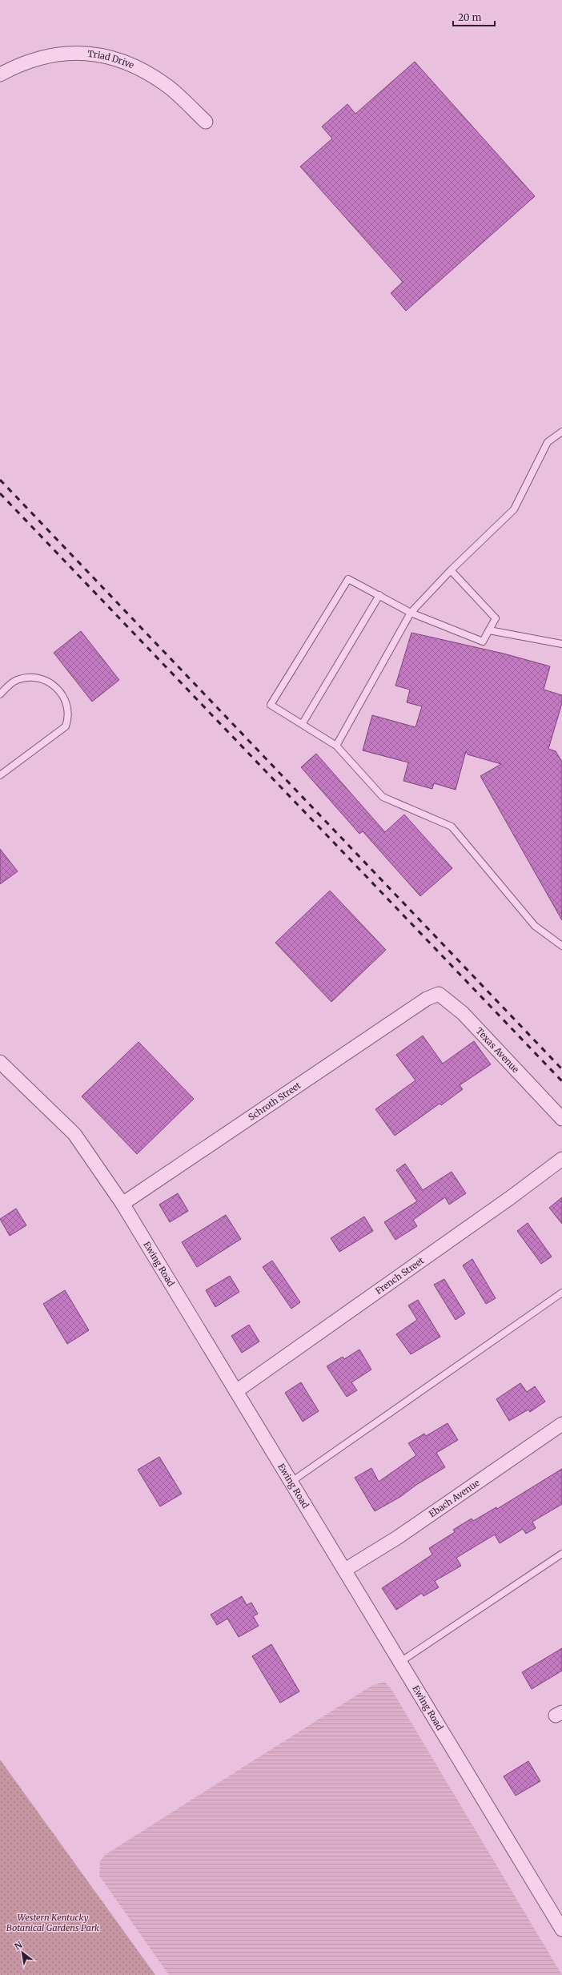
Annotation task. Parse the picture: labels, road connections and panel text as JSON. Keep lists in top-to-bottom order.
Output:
{
  "streets": {
    "street": [
      "Triad Drive",
      "Texas Avenue",
      "Schroth Street",
      "Ewing Road",
      "French Street",
      "Ebach Avenue"
    ]
  },
  "crossings": [
    ["Texas Avenue", "Schroth Street"],
    ["Schroth Street", "Ewing Road"],
    ["Ewing Road", "French Street"],
    ["Ewing Road", "Ebach Avenue"]
  ],
  "parks": ["Western Kentucky Botanical Gardens Park"],
  "scale_bar": "20 m",
  "north": "top left"
}
